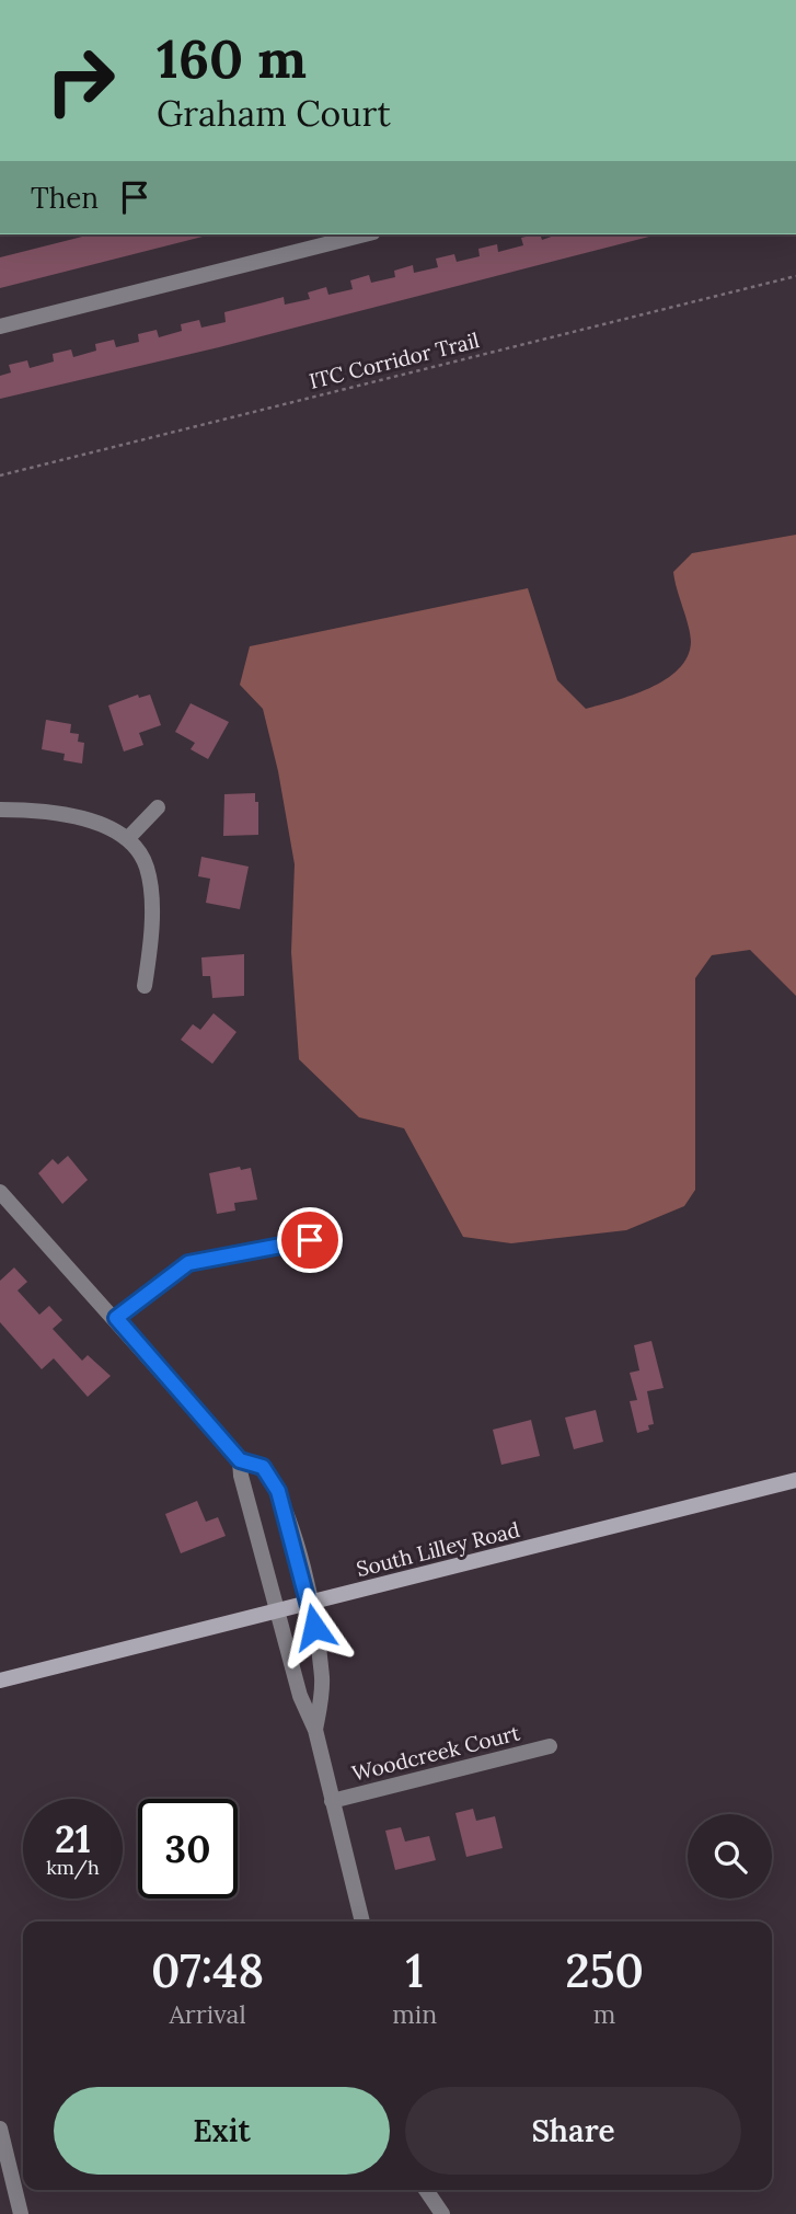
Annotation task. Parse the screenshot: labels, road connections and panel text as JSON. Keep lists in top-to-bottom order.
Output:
{
  "streets": {
    "street": ["South Lilley Road", "Woodcreek Court"],
    "path": ["ITC Corridor Trail"]
  },
  "page": {
    "turn": ["160 m", "Graham Court"],
    "then": "Then",
    "speed": "21 km/h",
    "limit": "30",
    "eta": [
      "07:48",
      "Arrival",
      "1",
      "min",
      "250",
      "m"
    ],
    "buttons": ["Exit", "Share"]
  }
}
